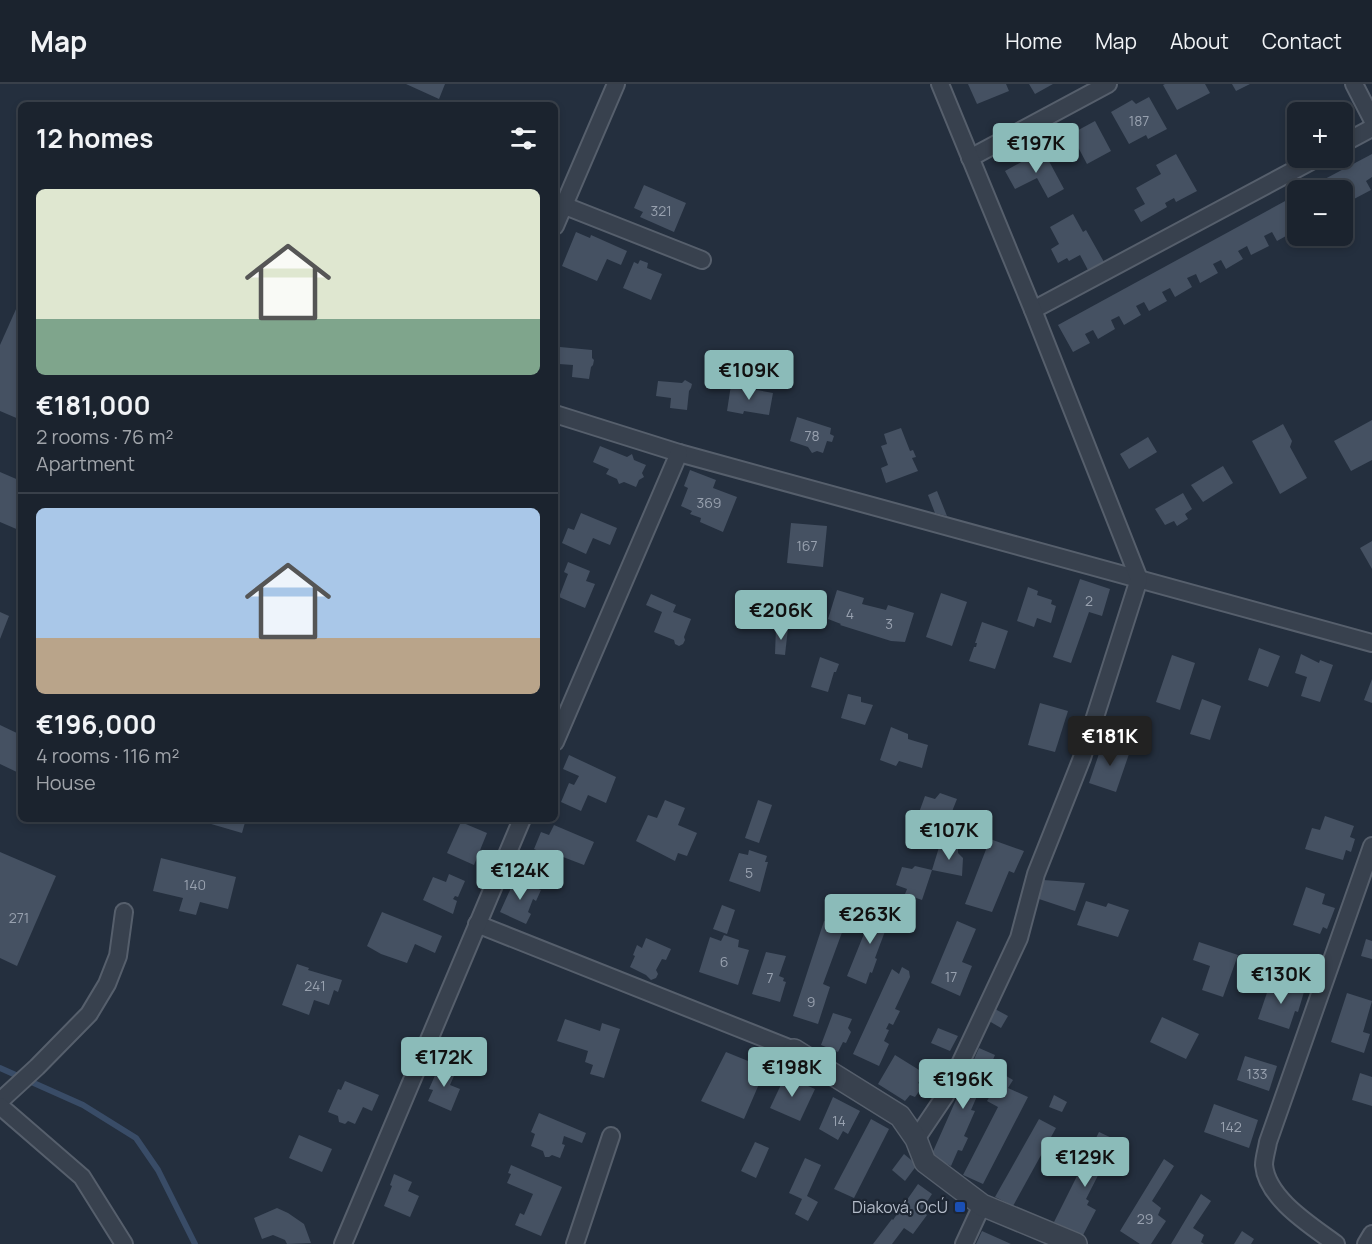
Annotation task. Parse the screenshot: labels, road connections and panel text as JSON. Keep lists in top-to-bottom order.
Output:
{
  "places": {
    "transit": ["Diaková, OcÚ"]
  },
  "house_numbers": [
    "187",
    "321",
    "78",
    "369",
    "167",
    "2",
    "4",
    "3",
    "5",
    "140",
    "271",
    "6",
    "17",
    "7",
    "241",
    "9",
    "133",
    "14",
    "142",
    "29"
  ],
  "page": {
    "header": "Map",
    "nav": [
      "Home",
      "Map",
      "About",
      "Contact"
    ],
    "map_buttons": ["+", "−"],
    "heading": "12 homes",
    "price": [
      "€197K",
      "€109K",
      "€206K",
      "€181K",
      "€107K",
      "€124K",
      "€263K",
      "€130K",
      "€172K",
      "€198K",
      "€196K",
      "€129K"
    ],
    "list": [
      {
        "name": "€181,000",
        "note": "2 rooms · 76 m² · Apartment"
      },
      {
        "name": "€196,000",
        "note": "4 rooms · 116 m² · House"
      }
    ]
  }
}
